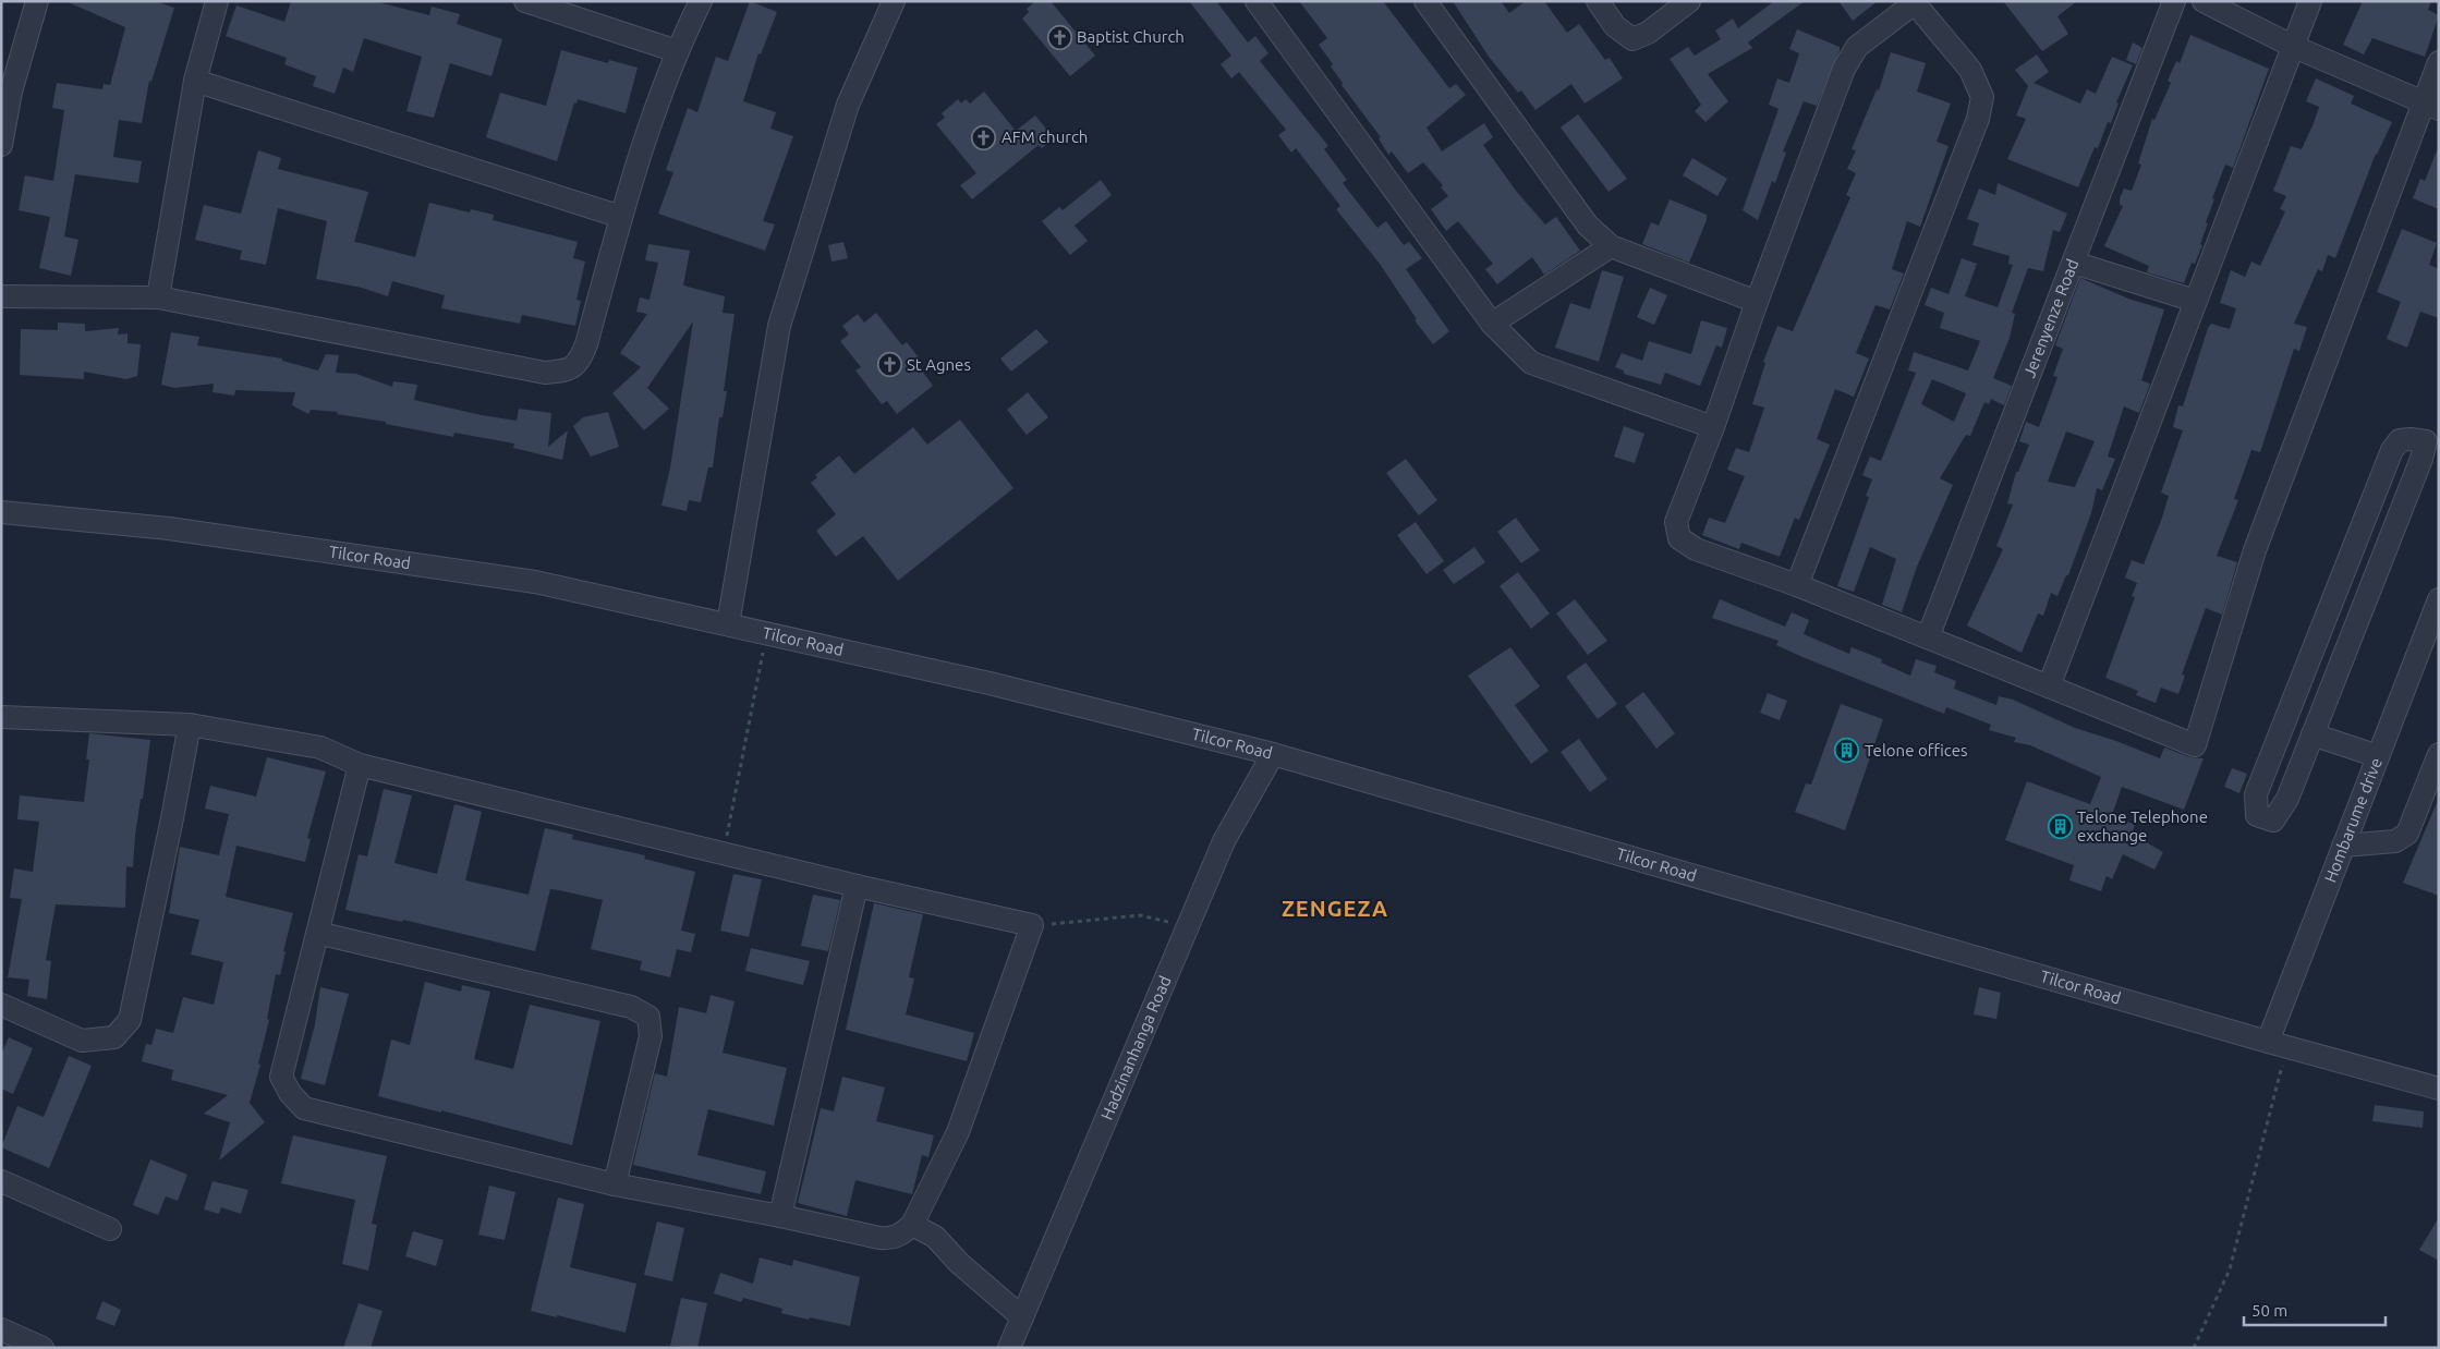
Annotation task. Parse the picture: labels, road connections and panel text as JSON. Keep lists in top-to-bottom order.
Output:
{
  "streets": {
    "street": [
      "Jerenyenze Road",
      "Tilcor Road",
      "Hombarume drive",
      "Hadzinanhanga Road"
    ]
  },
  "crossings": [
    ["Tilcor Road", "Hombarume drive"],
    ["Tilcor Road", "Hadzinanhanga Road"]
  ],
  "districts": ["ZENGEZA"],
  "places": {
    "church": ["Baptist Church", "AFM church", "St Agnes"],
    "building": ["Telone offices", "Telone Telephone exchange"]
  },
  "scale_bar": "50 m"
}
